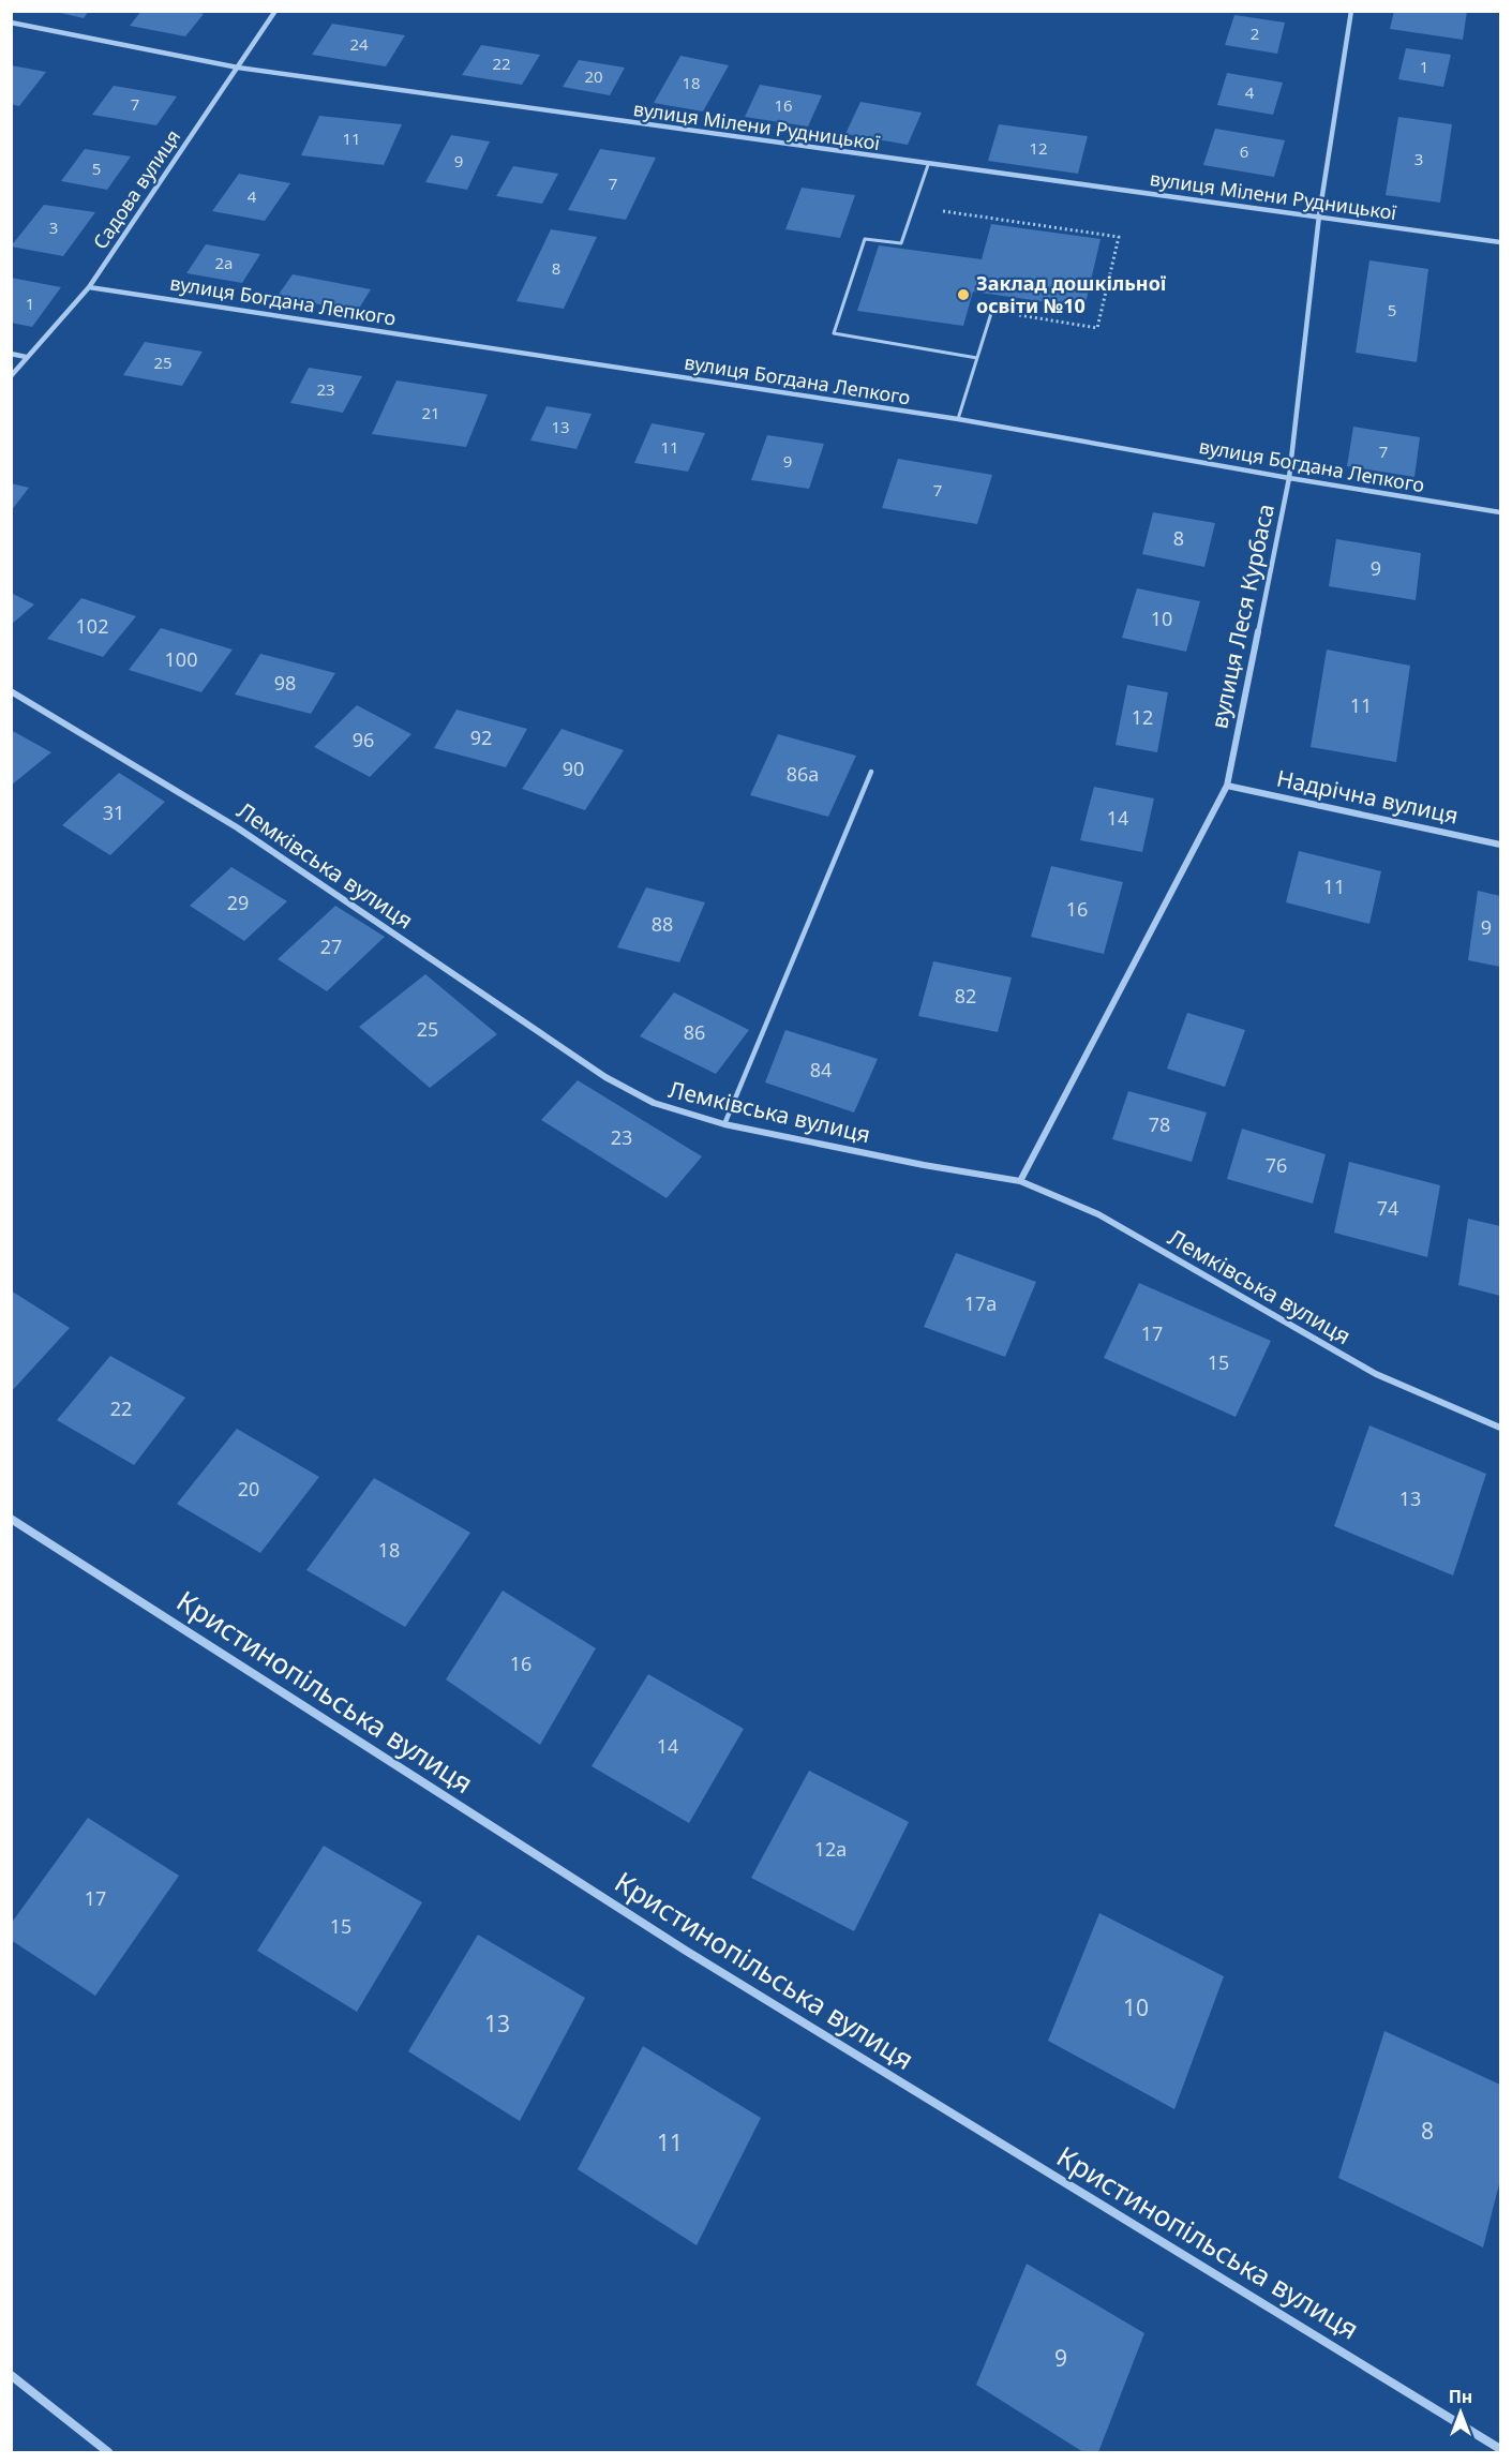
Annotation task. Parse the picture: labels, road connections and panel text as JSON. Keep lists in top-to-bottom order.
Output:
{
  "streets": {
    "street": [
      "вулиця Мілени Рудницької",
      "Садова вулиця",
      "вулиця Богдана Лепкого",
      "вулиця Леся Курбаса",
      "Надрічна вулиця",
      "Лемківська вулиця",
      "Кристинопільська вулиця"
    ]
  },
  "crossings": [
    ["вулиця Мілени Рудницької", "Садова вулиця"],
    ["вулиця Мілени Рудницької", "вулиця Леся Курбаса"],
    ["Садова вулиця", "вулиця Богдана Лепкого"],
    ["вулиця Богдана Лепкого", "вулиця Леся Курбаса"],
    ["вулиця Леся Курбаса", "Надрічна вулиця"],
    ["вулиця Леся Курбаса", "Лемківська вулиця"]
  ],
  "places": ["Заклад дошкільної освіти №10"],
  "house_numbers": [
    "2",
    "24",
    "22",
    "1",
    "20",
    "18",
    "4",
    "7",
    "16",
    "11",
    "12",
    "6",
    "3",
    "9",
    "5",
    "7",
    "4",
    "3",
    "2а",
    "8",
    "1",
    "5",
    "25",
    "23",
    "21",
    "13",
    "11",
    "7",
    "9",
    "7",
    "8",
    "9",
    "10",
    "102",
    "100",
    "98",
    "11",
    "12",
    "92",
    "96",
    "90",
    "86а",
    "31",
    "14",
    "11",
    "29",
    "16",
    "88",
    "9",
    "27",
    "82",
    "25",
    "86",
    "84",
    "78",
    "23",
    "76",
    "74",
    "17а",
    "17",
    "15",
    "22",
    "20",
    "13",
    "18",
    "16",
    "14",
    "12а",
    "17",
    "15",
    "10",
    "13",
    "8",
    "11",
    "9"
  ],
  "north": "top"
}
